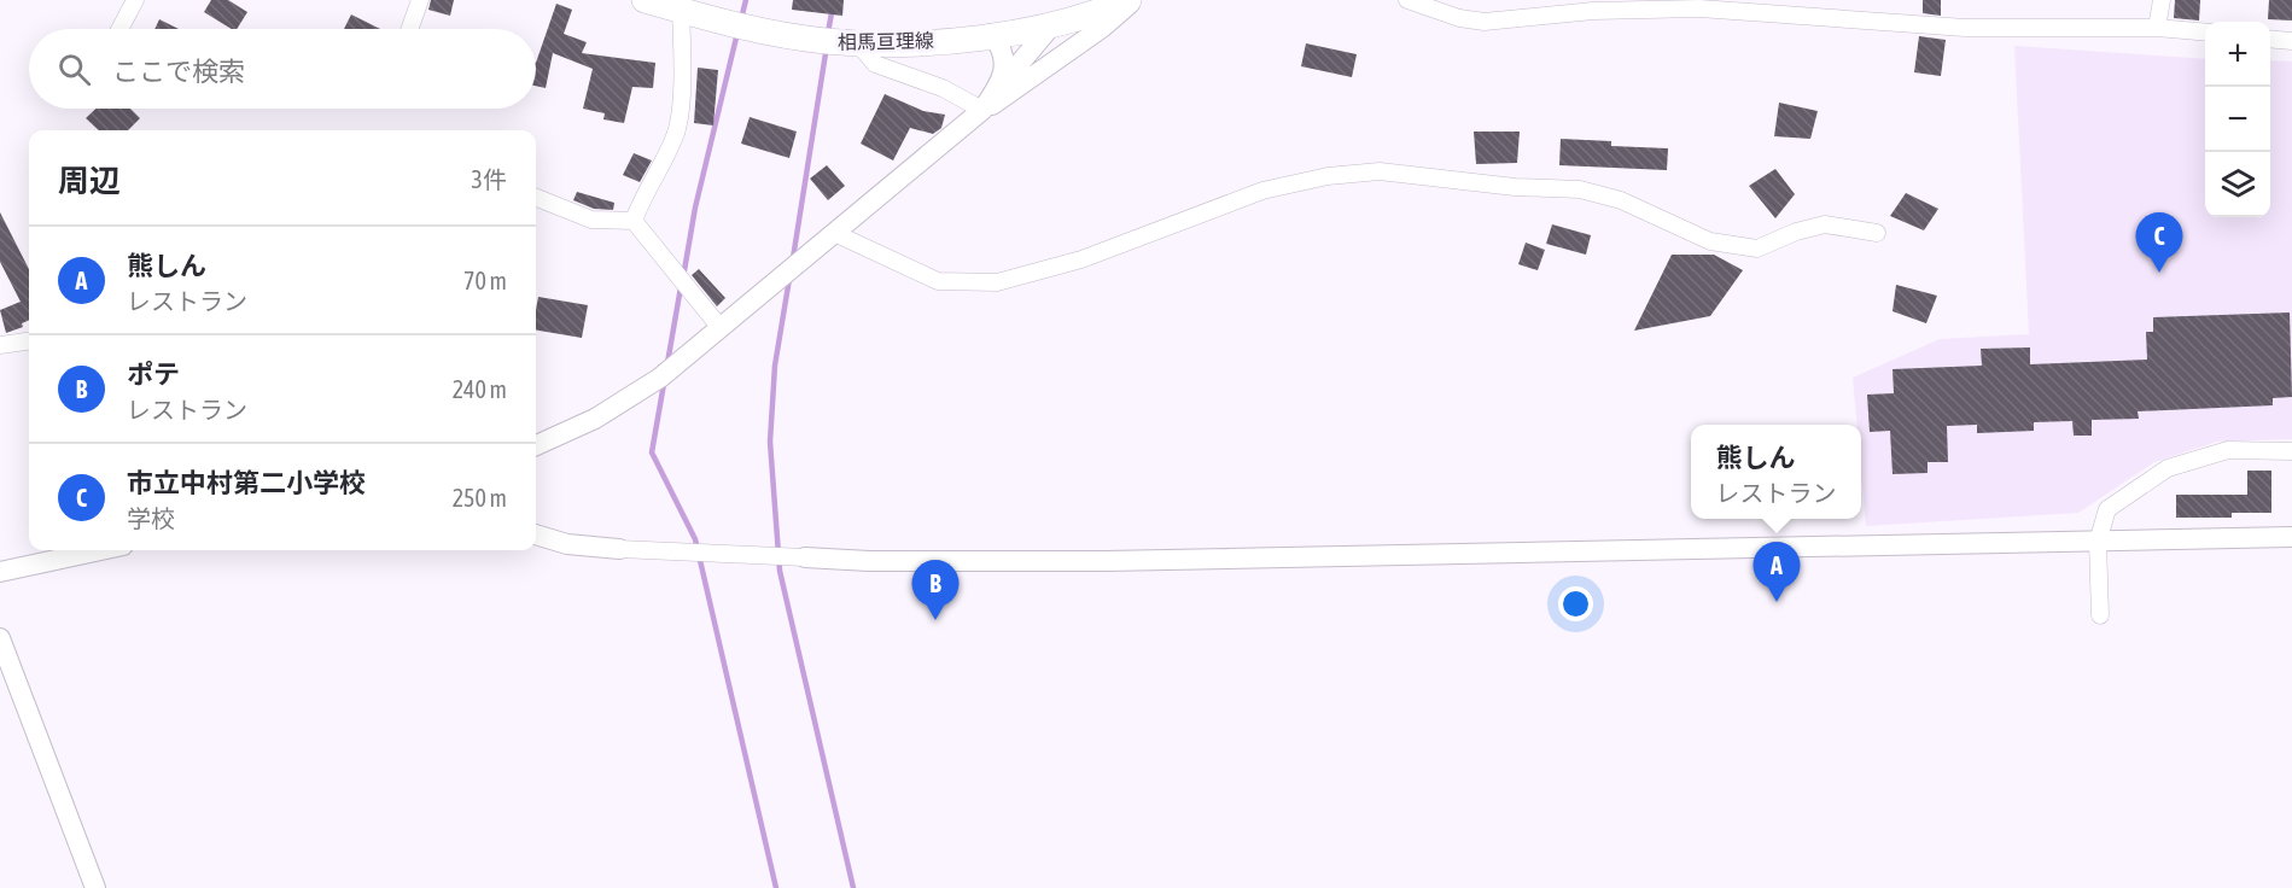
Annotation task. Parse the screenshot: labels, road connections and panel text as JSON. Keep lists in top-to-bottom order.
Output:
{
  "streets": {
    "main road": ["相馬亘理線"]
  },
  "page": {
    "map_buttons": ["+", "−"],
    "search": "ここで検索",
    "heading": ["周辺", "3件"],
    "pins": ["C", "A", "B"],
    "list": [
      {
        "mark": "A",
        "name": "熊しん",
        "note": "レストラン",
        "value": "70 m"
      },
      {
        "mark": "B",
        "name": "ポテ",
        "note": "レストラン",
        "value": "240 m"
      },
      {
        "mark": "C",
        "name": "市立中村第二小学校",
        "note": "学校",
        "value": "250 m"
      }
    ],
    "popup": ["熊しん", "レストラン"]
  }
}
